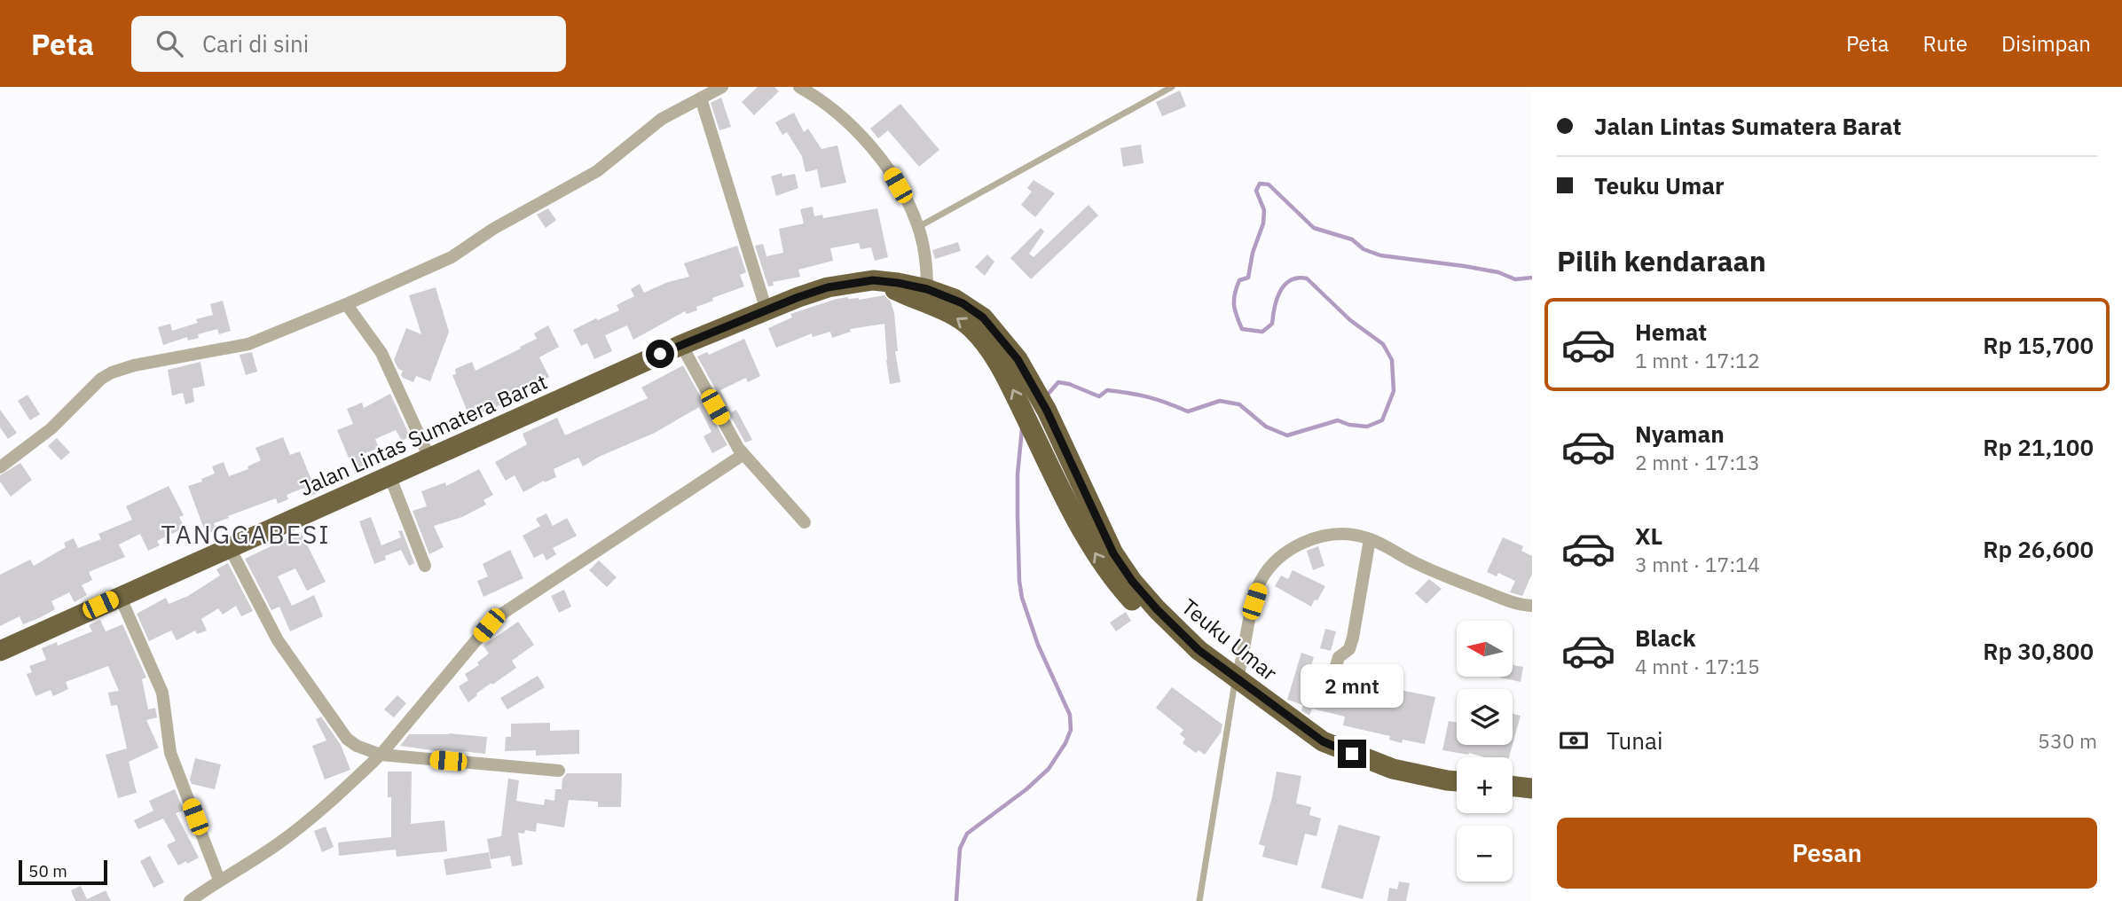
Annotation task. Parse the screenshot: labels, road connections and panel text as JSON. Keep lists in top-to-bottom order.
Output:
{
  "streets": {
    "highway": ["Jalan Lintas Sumatera Barat", "Teuku Umar"]
  },
  "crossings": [
    ["Jalan Lintas Sumatera Barat", "Teuku Umar"]
  ],
  "districts": ["TANGGABESI"],
  "scale_bar": "50 m",
  "north": "left",
  "page": {
    "header": "Peta",
    "search": "Cari di sini",
    "nav": ["Peta", "Rute", "Disimpan"],
    "banner": ["Jalan Lintas Sumatera Barat", "Teuku Umar"],
    "heading": "Pilih kendaraan",
    "list": [
      {
        "name": "Hemat",
        "note": "1 mnt · 17:12",
        "value": "Rp 15,700"
      },
      {
        "name": "Nyaman",
        "note": "2 mnt · 17:13",
        "value": "Rp 21,100"
      },
      {
        "name": "XL",
        "note": "3 mnt · 17:14",
        "value": "Rp 26,600"
      },
      {
        "name": "Black",
        "note": "4 mnt · 17:15",
        "value": "Rp 30,800"
      }
    ],
    "map_buttons": ["+", "−"],
    "bubble": "2 mnt",
    "pay": ["Tunai", "530 m"],
    "buttons": "Pesan",
    "scale": "50 m"
  }
}
